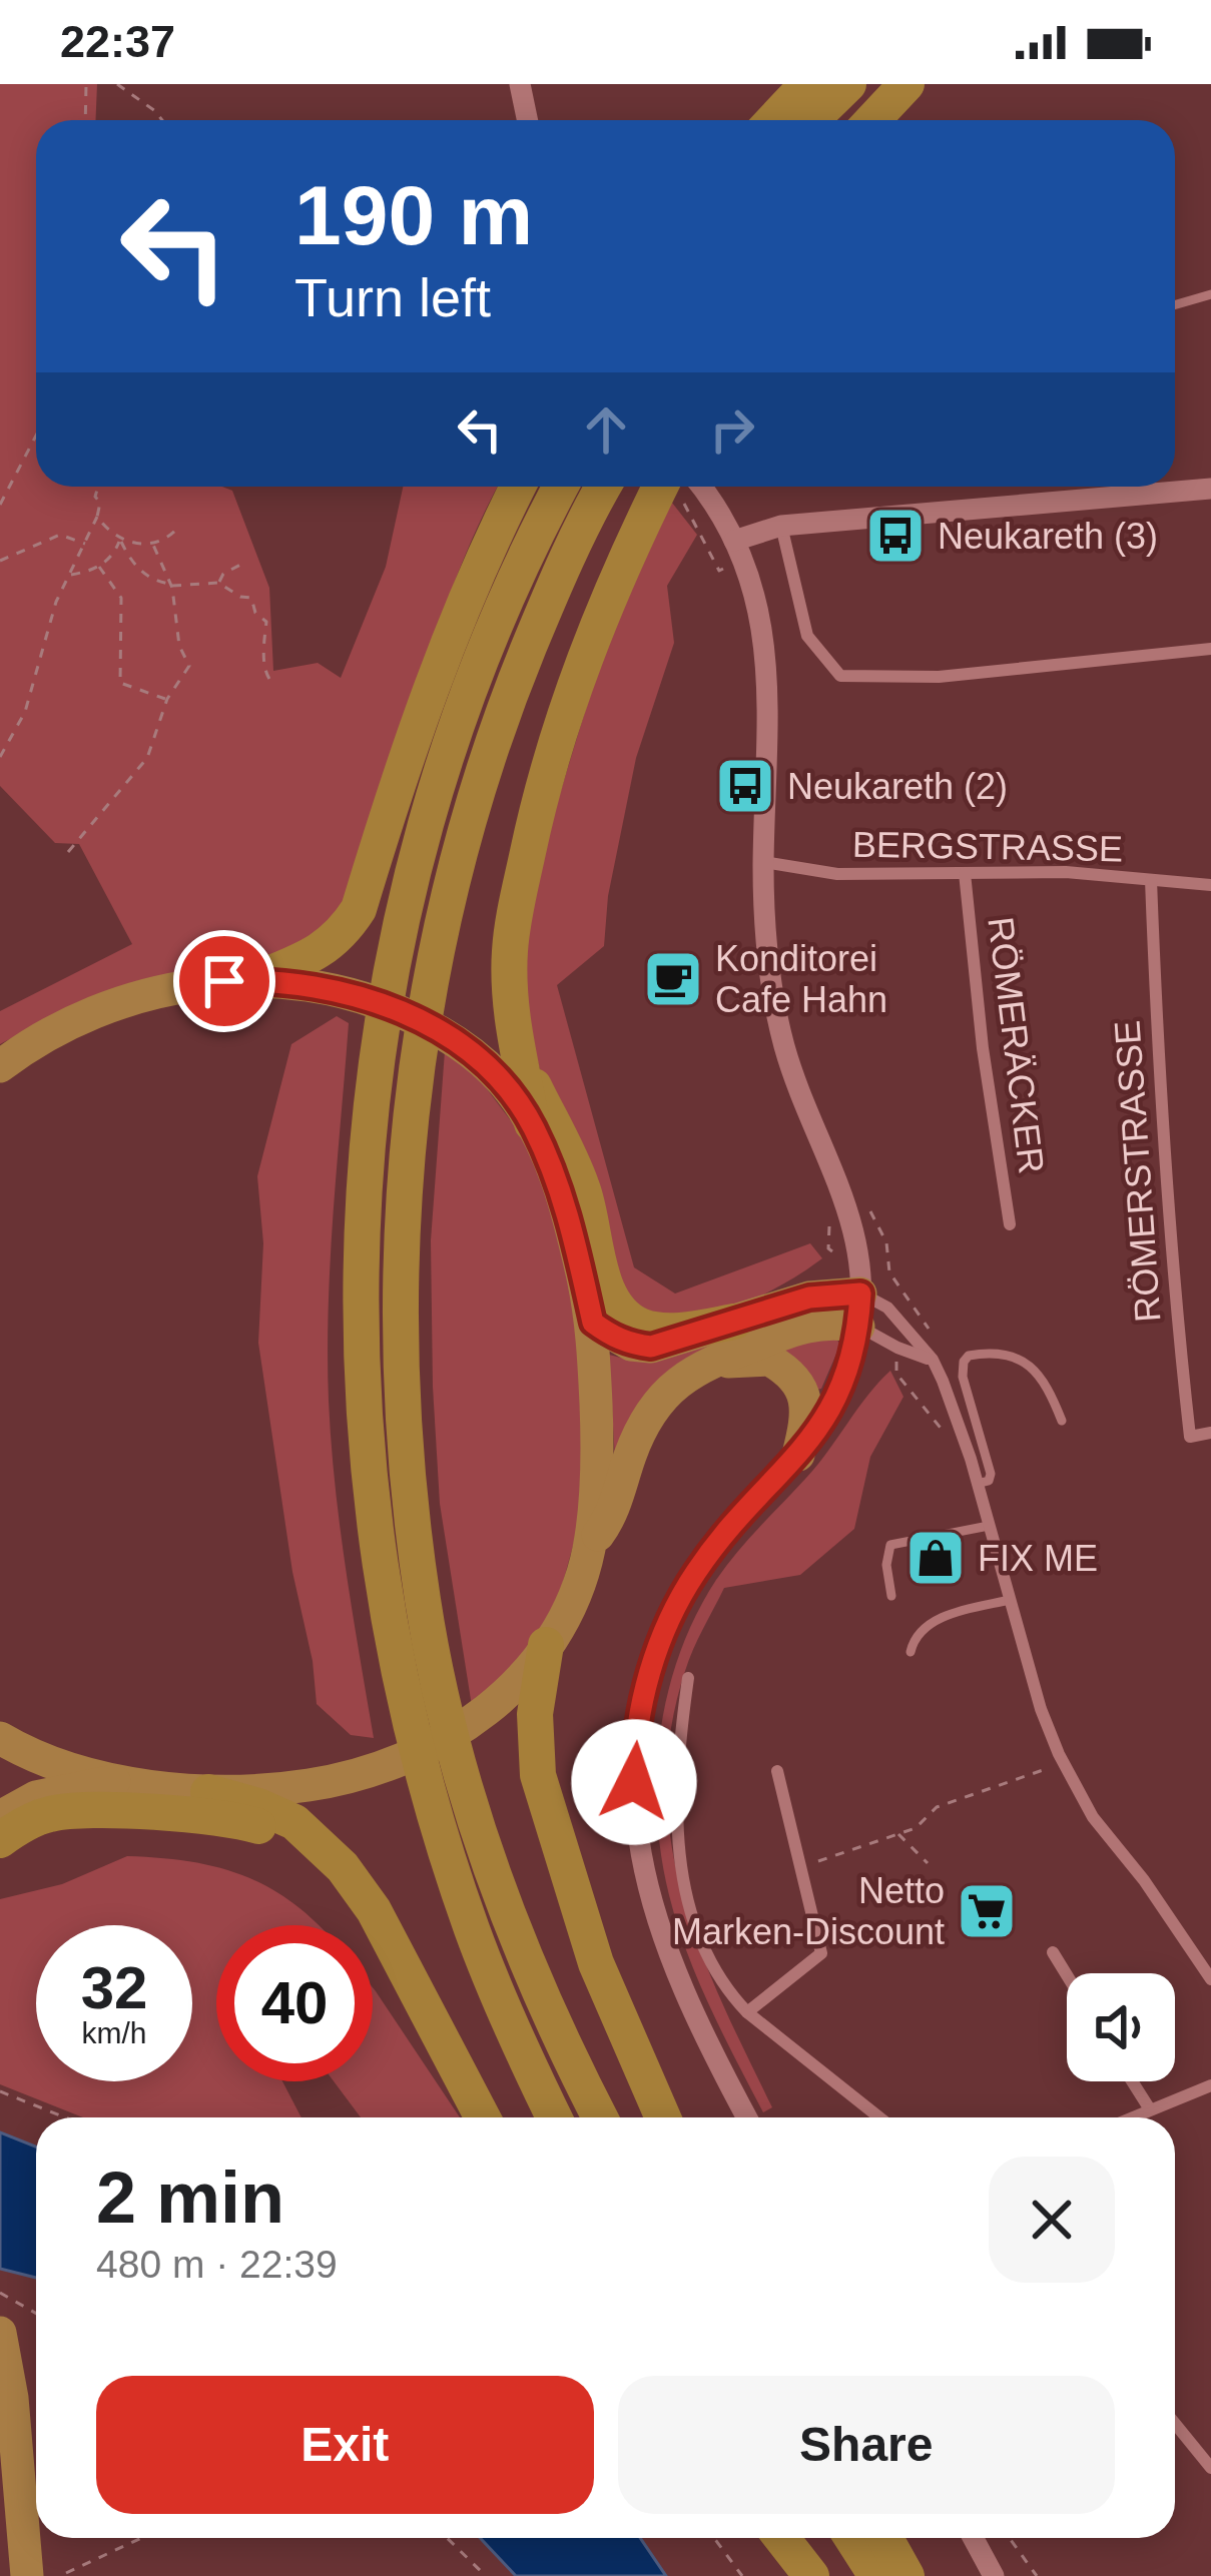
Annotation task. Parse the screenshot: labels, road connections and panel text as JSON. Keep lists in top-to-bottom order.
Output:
{
  "streets": {
    "street": ["BERGSTRASSE", "RÖMERÄCKER", "RÖMERSTRASSE"]
  },
  "crossings": [
    ["BERGSTRASSE", "RÖMERÄCKER"],
    ["BERGSTRASSE", "RÖMERSTRASSE"]
  ],
  "places": {
    "bus stop": ["Neukareth (3)", "Neukareth (2)"],
    "cafe": ["Konditorei Cafe Hahn"],
    "shop": ["FIX ME"],
    "supermarket": ["Netto Marken-Discount"]
  },
  "page": {
    "status": "22:37",
    "turn": ["190 m", "Turn left"],
    "speed": "32 km/h",
    "limit": "40",
    "heading": ["2 min", "480 m · 22:39"],
    "buttons": ["Exit", "Share"]
  }
}
